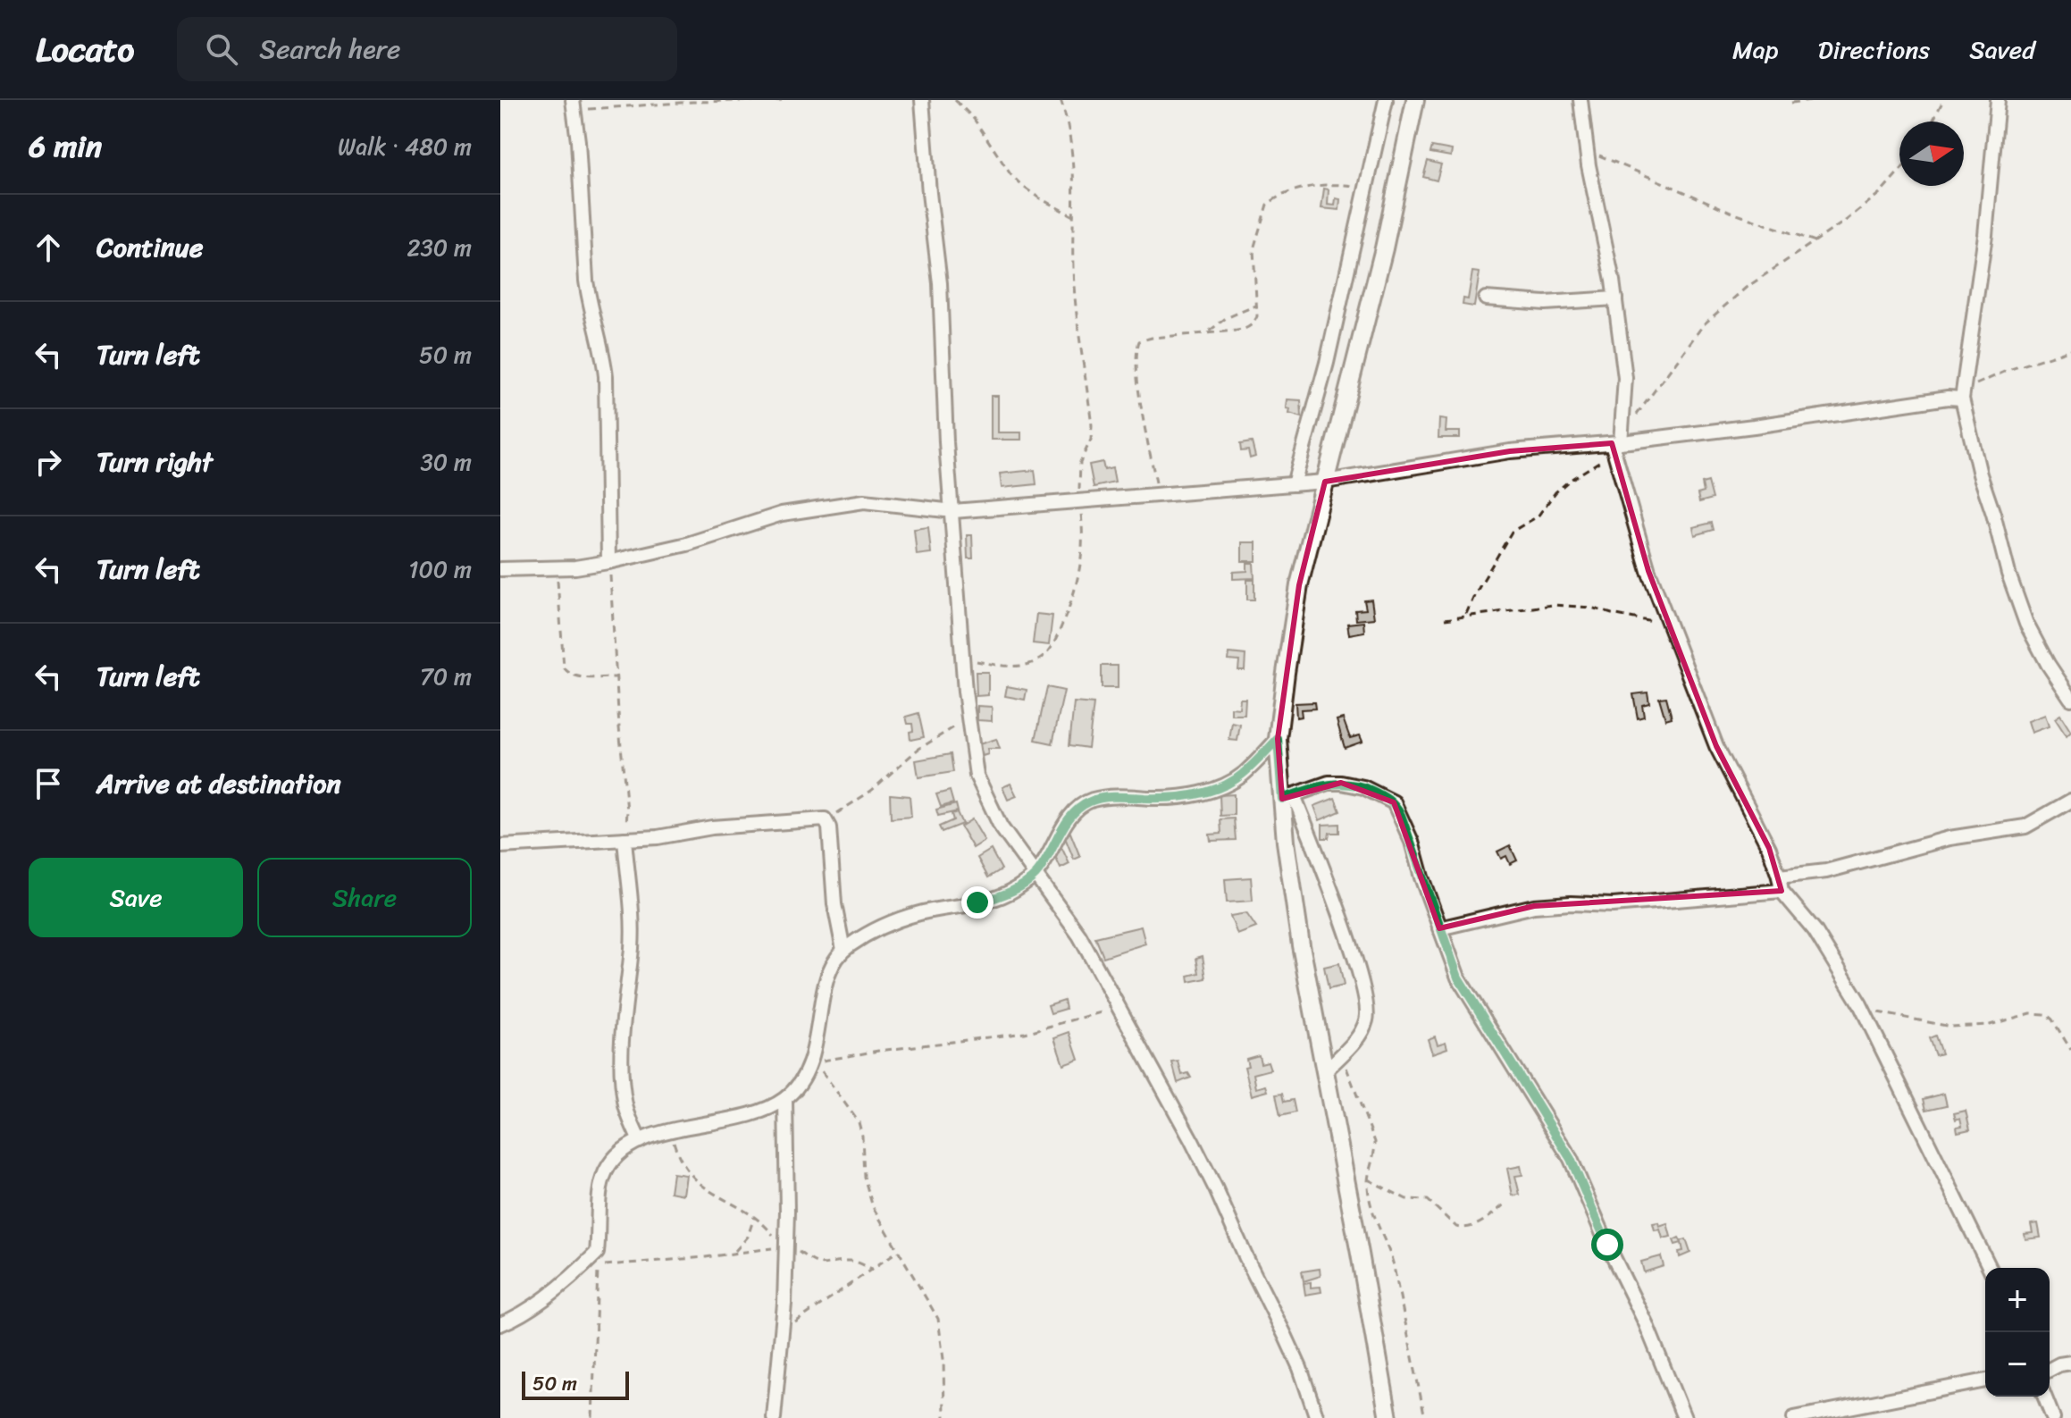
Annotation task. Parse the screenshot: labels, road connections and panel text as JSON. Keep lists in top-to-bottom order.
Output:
{
  "scale_bar": "50 m",
  "north": "right",
  "page": {
    "header": "Locato",
    "search": "Search here",
    "nav": ["Map", "Directions", "Saved"],
    "heading": ["6 min", "Walk · 480 m"],
    "list": [
      ["Continue", "230 m"],
      ["Turn left", "50 m"],
      ["Turn right", "30 m"],
      ["Turn left", "100 m"],
      ["Turn left", "70 m"],
      "Arrive at destination"
    ],
    "buttons": ["Save", "Share"],
    "map_buttons": ["+", "−"],
    "scale": "50 m"
  }
}
